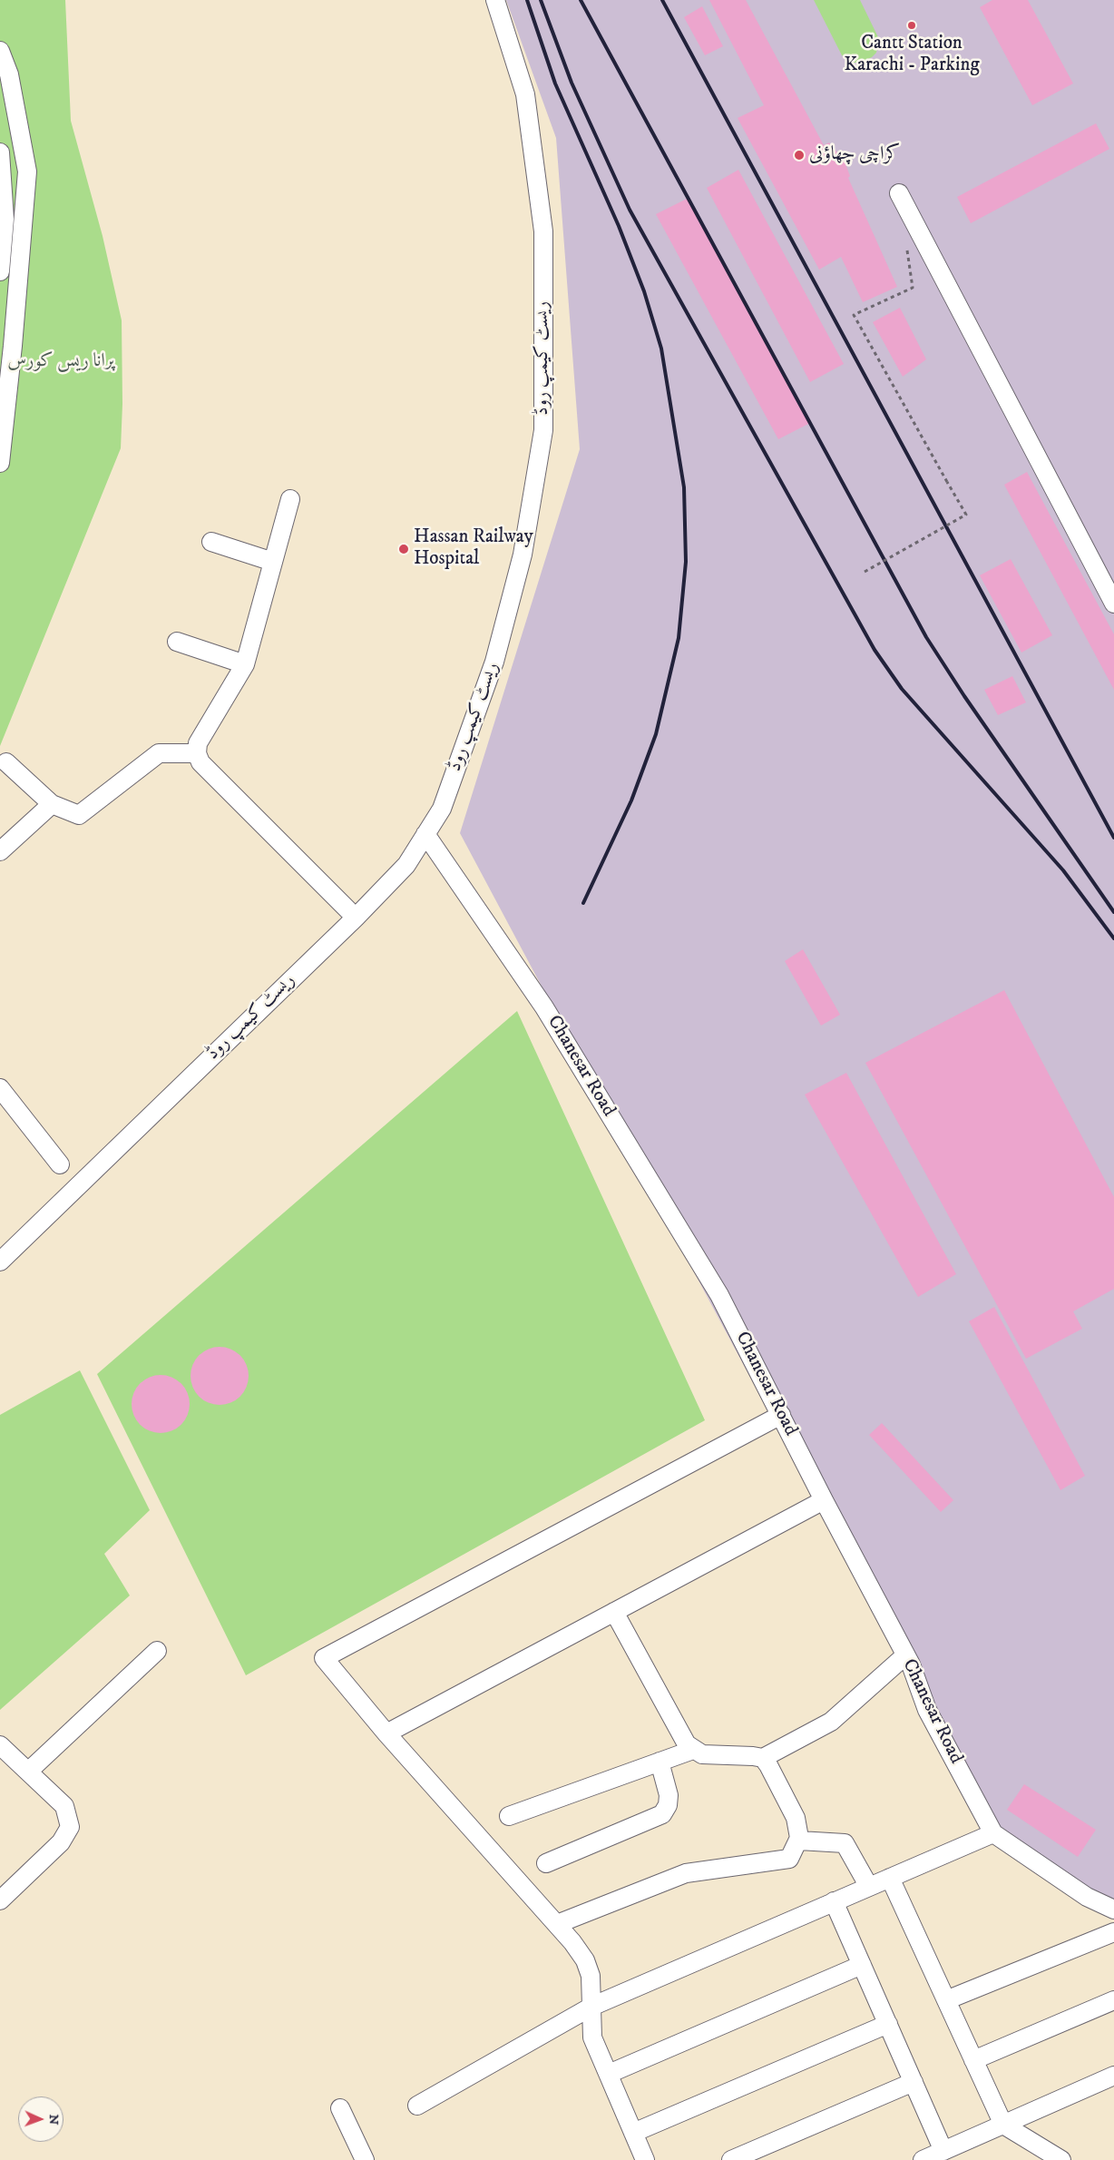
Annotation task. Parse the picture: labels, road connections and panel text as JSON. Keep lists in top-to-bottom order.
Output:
{
  "streets": {
    "street": ["ریسٹ کیمپ روڈ", "Chanesar Road"]
  },
  "crossings": [
    ["ریسٹ کیمپ روڈ", "Chanesar Road"]
  ],
  "parks": ["پرانا ریس کورس"],
  "places": ["Cantt Station Karachi - Parking", "کراچی چھاؤنی", "Hassan Railway Hospital"],
  "north": "right"
}
